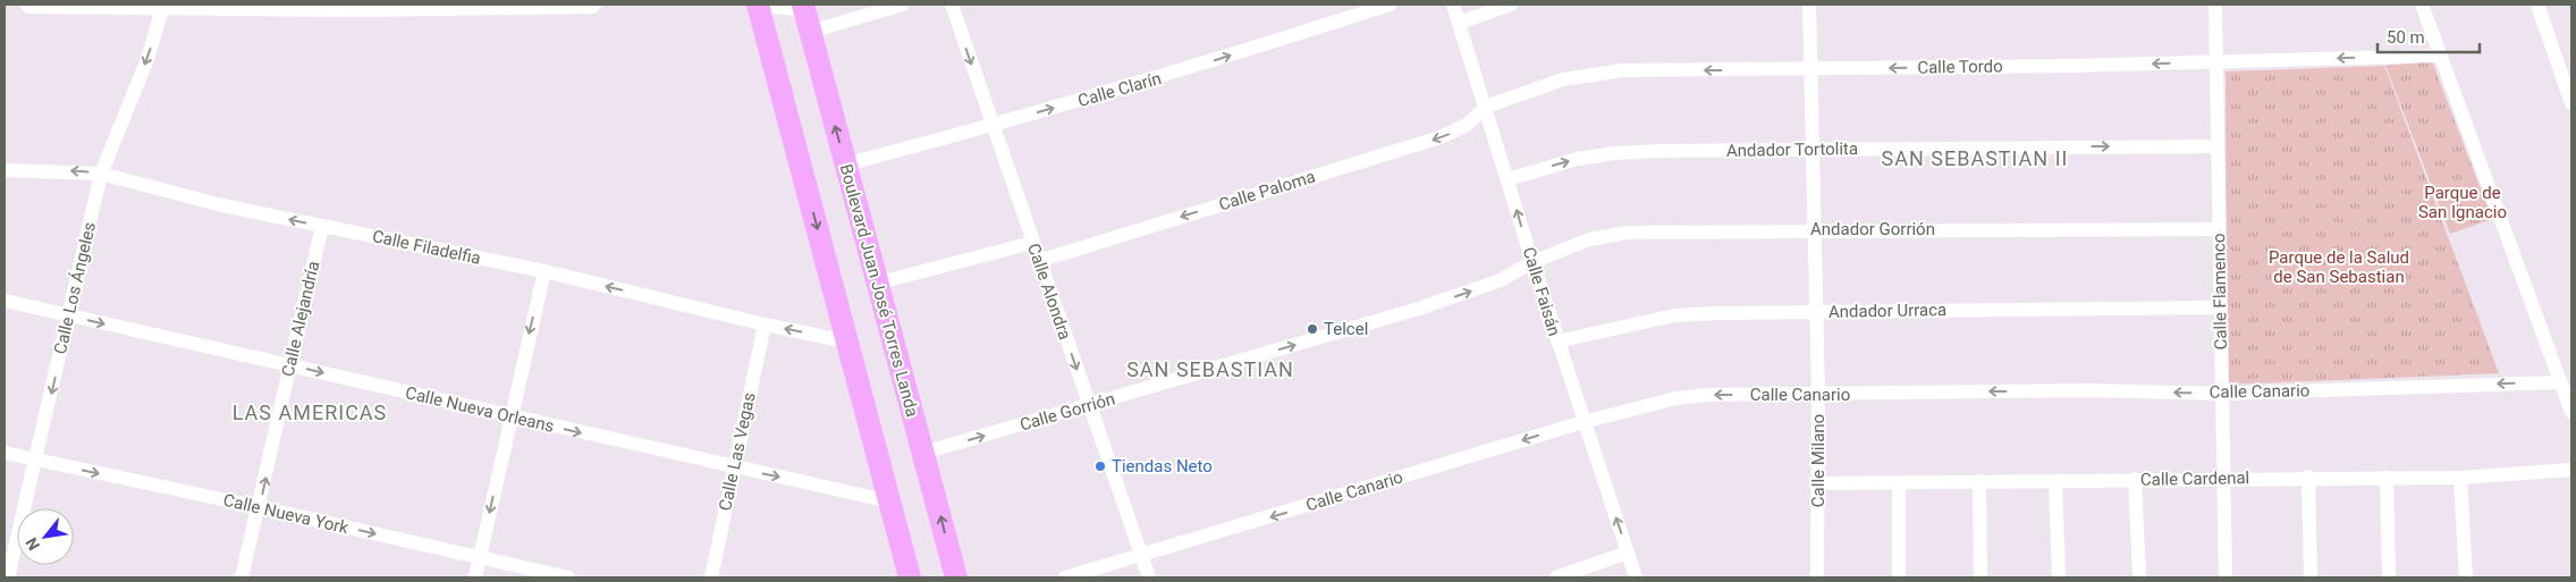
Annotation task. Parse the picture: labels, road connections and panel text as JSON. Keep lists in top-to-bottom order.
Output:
{
  "streets": {
    "main road": ["Boulevard Juan José Torres Landa"],
    "street": [
      "Calle Tordo",
      "Calle Clarín",
      "Andador Tortolita",
      "Calle Paloma",
      "Andador Gorrión",
      "Calle Filadelfia",
      "Calle Los Ángeles",
      "Calle Alondra",
      "Calle Faisán",
      "Calle Flamenco",
      "Andador Urraca",
      "Calle Alejandría",
      "Calle Canario",
      "Calle Nueva Orleans",
      "Calle Gorrión",
      "Calle Las Vegas",
      "Calle Milano",
      "Calle Cardenal",
      "Calle Nueva York"
    ]
  },
  "crossings": [
    ["Calle Tordo", "Calle Paloma"],
    ["Calle Tordo", "Calle Faisán"],
    ["Calle Tordo", "Calle Flamenco"],
    ["Calle Tordo", "Calle Milano"],
    ["Calle Clarín", "Boulevard Juan José Torres Landa"],
    ["Calle Clarín", "Calle Alondra"],
    ["Andador Tortolita", "Calle Faisán"],
    ["Andador Tortolita", "Calle Flamenco"],
    ["Andador Tortolita", "Calle Milano"],
    ["Calle Paloma", "Calle Alondra"],
    ["Calle Paloma", "Calle Faisán"],
    ["Andador Gorrión", "Calle Faisán"],
    ["Andador Gorrión", "Calle Flamenco"],
    ["Andador Gorrión", "Calle Gorrión"],
    ["Andador Gorrión", "Calle Milano"],
    ["Calle Filadelfia", "Calle Los Ángeles"],
    ["Calle Filadelfia", "Calle Alejandría"],
    ["Calle Filadelfia", "Calle Las Vegas"],
    ["Calle Los Ángeles", "Calle Nueva Orleans"],
    ["Calle Los Ángeles", "Calle Nueva York"],
    ["Boulevard Juan José Torres Landa", "Calle Gorrión"],
    ["Calle Alondra", "Calle Canario"],
    ["Calle Alondra", "Calle Gorrión"],
    ["Calle Faisán", "Andador Urraca"],
    ["Calle Faisán", "Calle Canario"],
    ["Calle Faisán", "Calle Gorrión"],
    ["Calle Flamenco", "Andador Urraca"],
    ["Calle Flamenco", "Calle Canario"],
    ["Calle Flamenco", "Calle Cardenal"],
    ["Andador Urraca", "Calle Milano"],
    ["Calle Alejandría", "Calle Nueva Orleans"],
    ["Calle Alejandría", "Calle Nueva York"],
    ["Calle Canario", "Calle Milano"],
    ["Calle Nueva Orleans", "Calle Las Vegas"],
    ["Calle Milano", "Calle Cardenal"]
  ],
  "one_way": [
    "Calle Tordo",
    "Calle Clarín",
    "Andador Tortolita",
    "Calle Paloma",
    "Calle Filadelfia",
    "Calle Los Ángeles",
    "Calle Alondra",
    "Calle Faisán",
    "Calle Alejandría",
    "Calle Canario",
    "Calle Nueva Orleans",
    "Calle Gorrión",
    "Calle Nueva York"
  ],
  "districts": ["SAN SEBASTIAN II", "SAN SEBASTIAN", "LAS AMERICAS"],
  "parks": ["Parque de San Ignacio", "Parque de la Salud de San Sebastian"],
  "places": ["Telcel", "Tiendas Neto"],
  "scale_bar": "50 m",
  "north": "bottom left"
}
